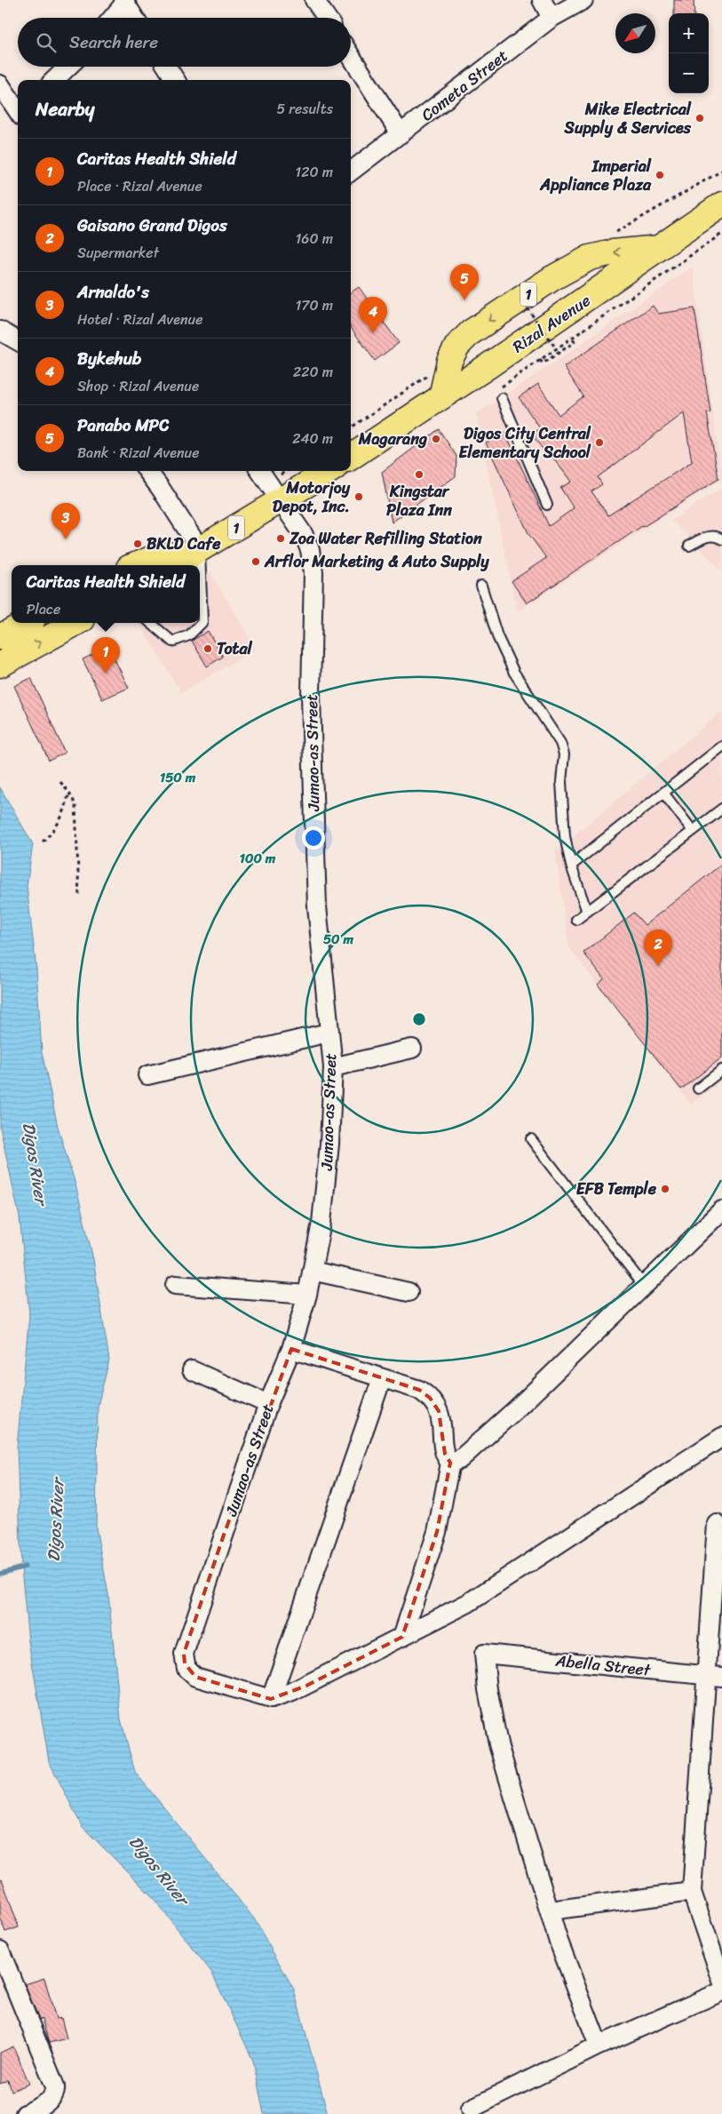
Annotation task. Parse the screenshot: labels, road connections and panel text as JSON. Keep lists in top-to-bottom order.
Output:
{
  "streets": {
    "main road": ["1", "Rizal Avenue"],
    "street": ["Cometa Street", "Jumao-as Street", "Abella Street"]
  },
  "crossings": [
    ["1", "Jumao-as Street"]
  ],
  "water": ["Digos River"],
  "places": [
    "Mike Electrical Supply & Services",
    "Imperial Appliance Plaza",
    "Magarang",
    "Digos City Central Elementary School",
    "Kingstar Plaza Inn",
    "Motorjoy Depot, Inc.",
    "Zoa Water Refilling Station",
    "BKLD Cafe",
    "Arflor Marketing & Auto Supply",
    "Total",
    "EFB Temple"
  ],
  "north": "bottom left",
  "page": {
    "map_buttons": ["+", "−"],
    "search": "Search here",
    "heading": ["Nearby", "5 results"],
    "list": [
      {
        "mark": "1",
        "name": "Caritas Health Shield",
        "note": "Place · Rizal Avenue",
        "value": "120 m"
      },
      {
        "mark": "2",
        "name": "Gaisano Grand Digos",
        "note": "Supermarket",
        "value": "160 m"
      },
      {
        "mark": "3",
        "name": "Arnaldo's",
        "note": "Hotel · Rizal Avenue",
        "value": "170 m"
      },
      {
        "mark": "4",
        "name": "Bykehub",
        "note": "Shop · Rizal Avenue",
        "value": "220 m"
      },
      {
        "mark": "5",
        "name": "Panabo MPC",
        "note": "Bank · Rizal Avenue",
        "value": "240 m"
      }
    ],
    "pins": [
      "5",
      "4",
      "3",
      "1",
      "2"
    ],
    "popup": ["Caritas Health Shield", "Place"]
  },
  "rings": ["150 m", "100 m", "50 m"]
}
